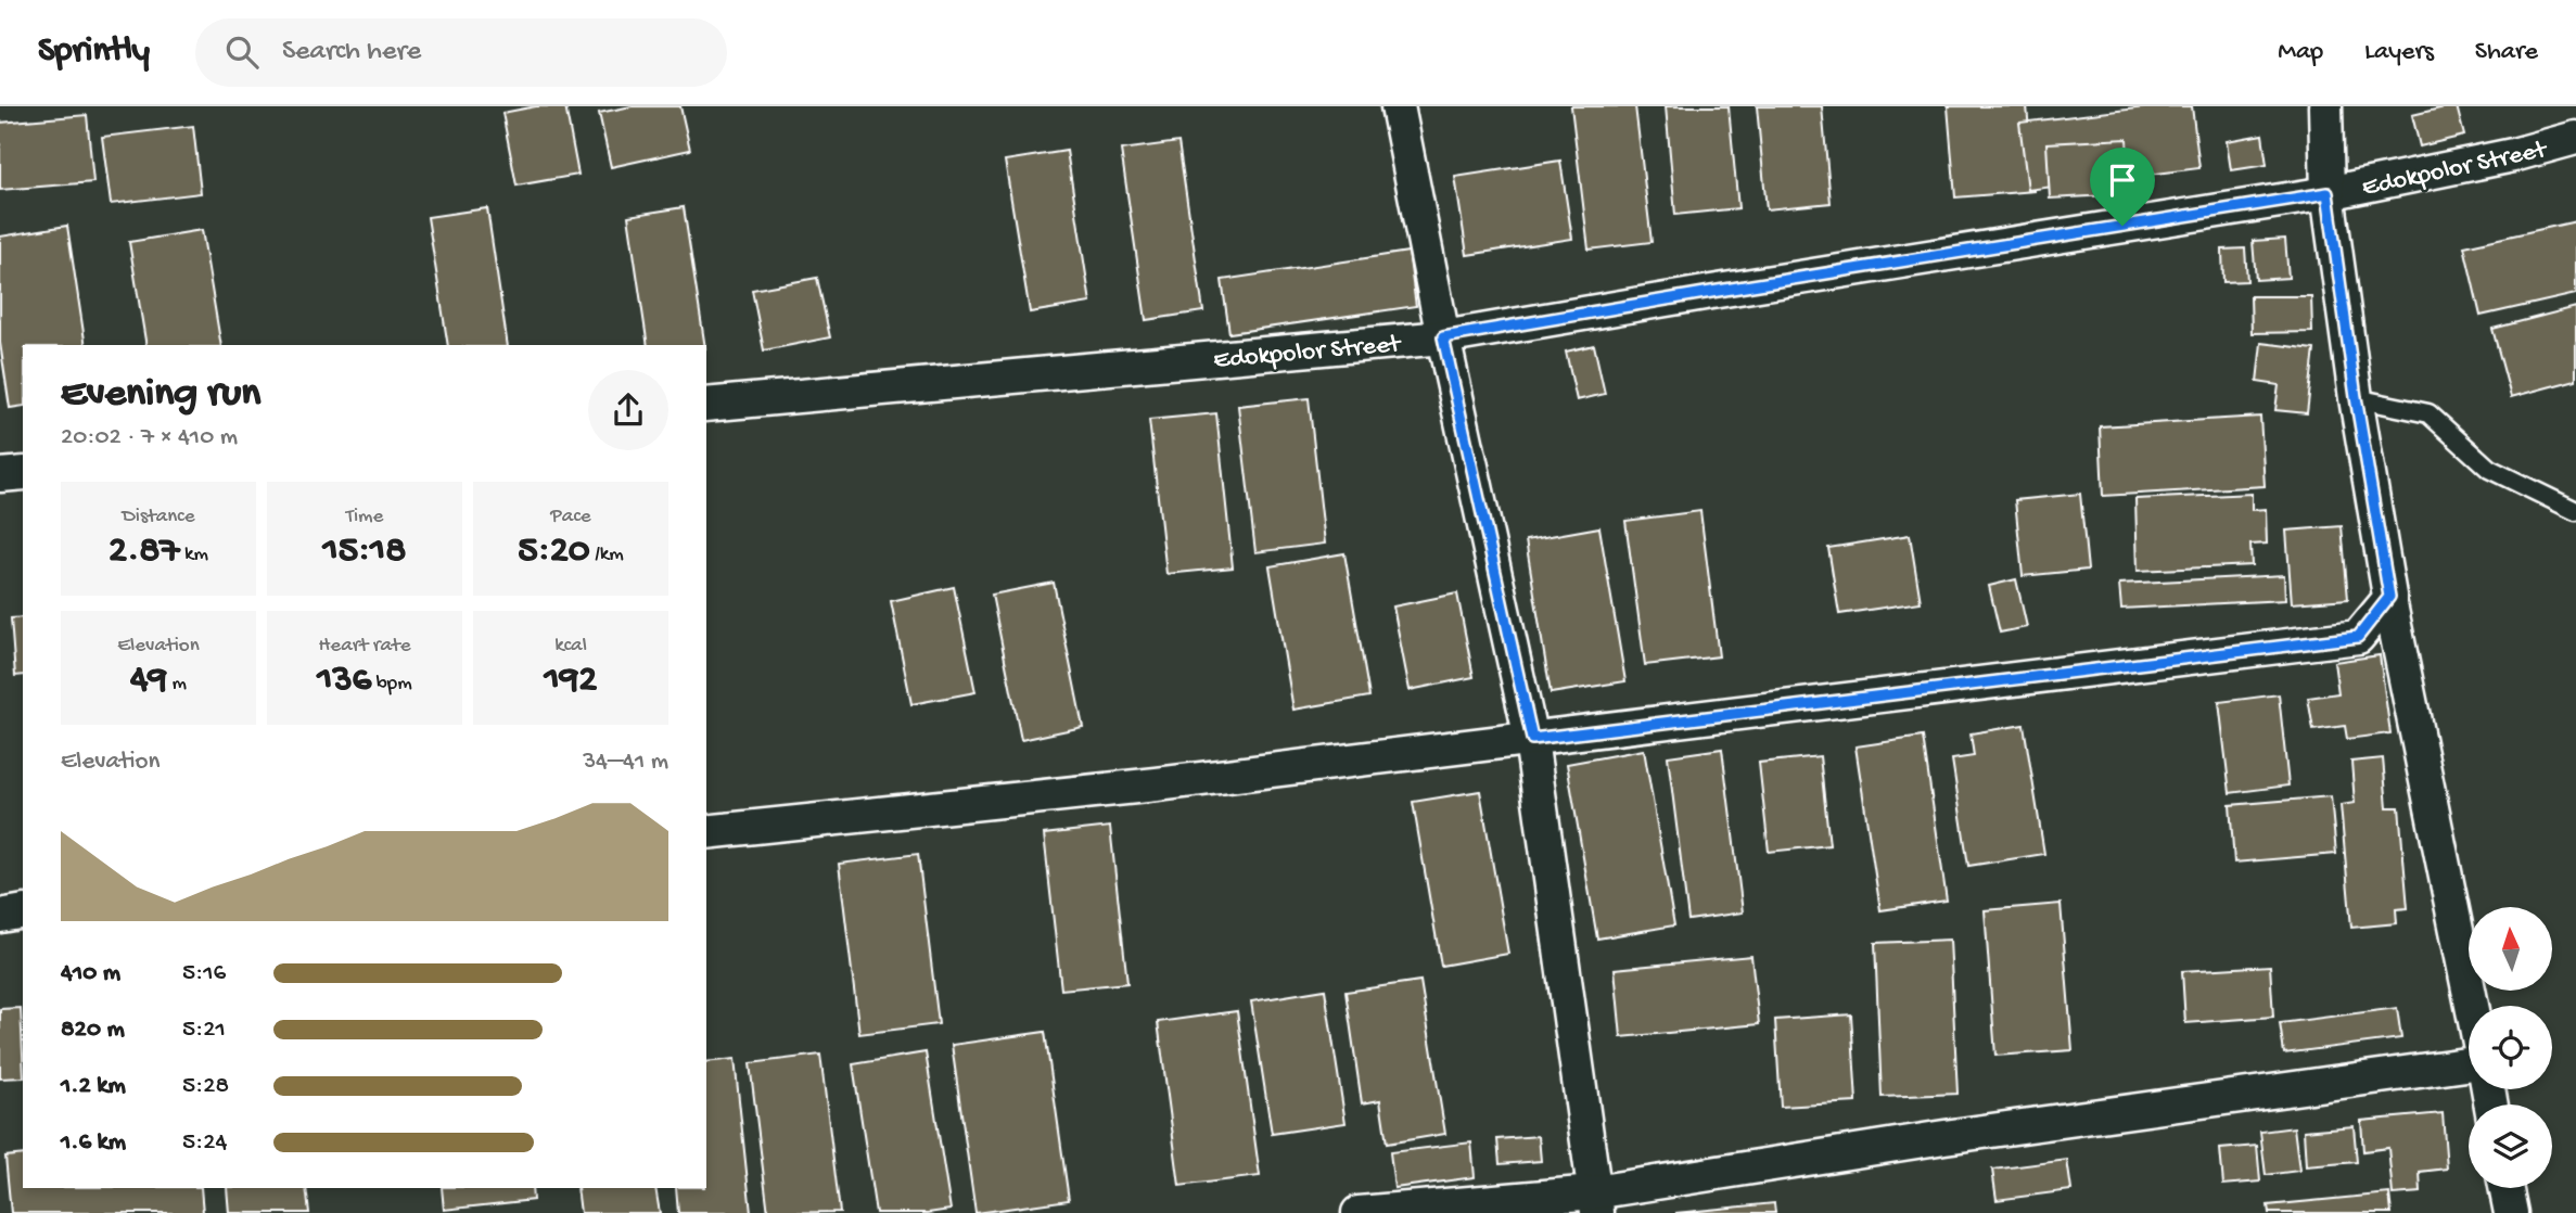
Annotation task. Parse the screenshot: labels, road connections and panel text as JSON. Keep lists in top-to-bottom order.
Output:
{
  "streets": {
    "street": ["Edokpolor Street"]
  },
  "north": "top",
  "page": {
    "header": "Sprintly",
    "search": "Search here",
    "nav": ["Map", "Layers", "Share"],
    "heading": ["Evening run", "20:02 · 7 × 410 m"],
    "stats": [
      ["Distance", "2.87 km"],
      ["Time", "15:18"],
      ["Pace", "5:20 /km"],
      ["Elevation", "49 m"],
      ["Heart rate", "136 bpm"],
      ["kcal", "192"]
    ],
    "chart": ["Elevation", "34–41 m"],
    "list": [
      {
        "name": "410 m",
        "note": "5:16"
      },
      {
        "name": "820 m",
        "note": "5:21"
      },
      {
        "name": "1.2 km",
        "note": "5:28"
      },
      {
        "name": "1.6 km",
        "note": "5:24"
      }
    ]
  }
}
